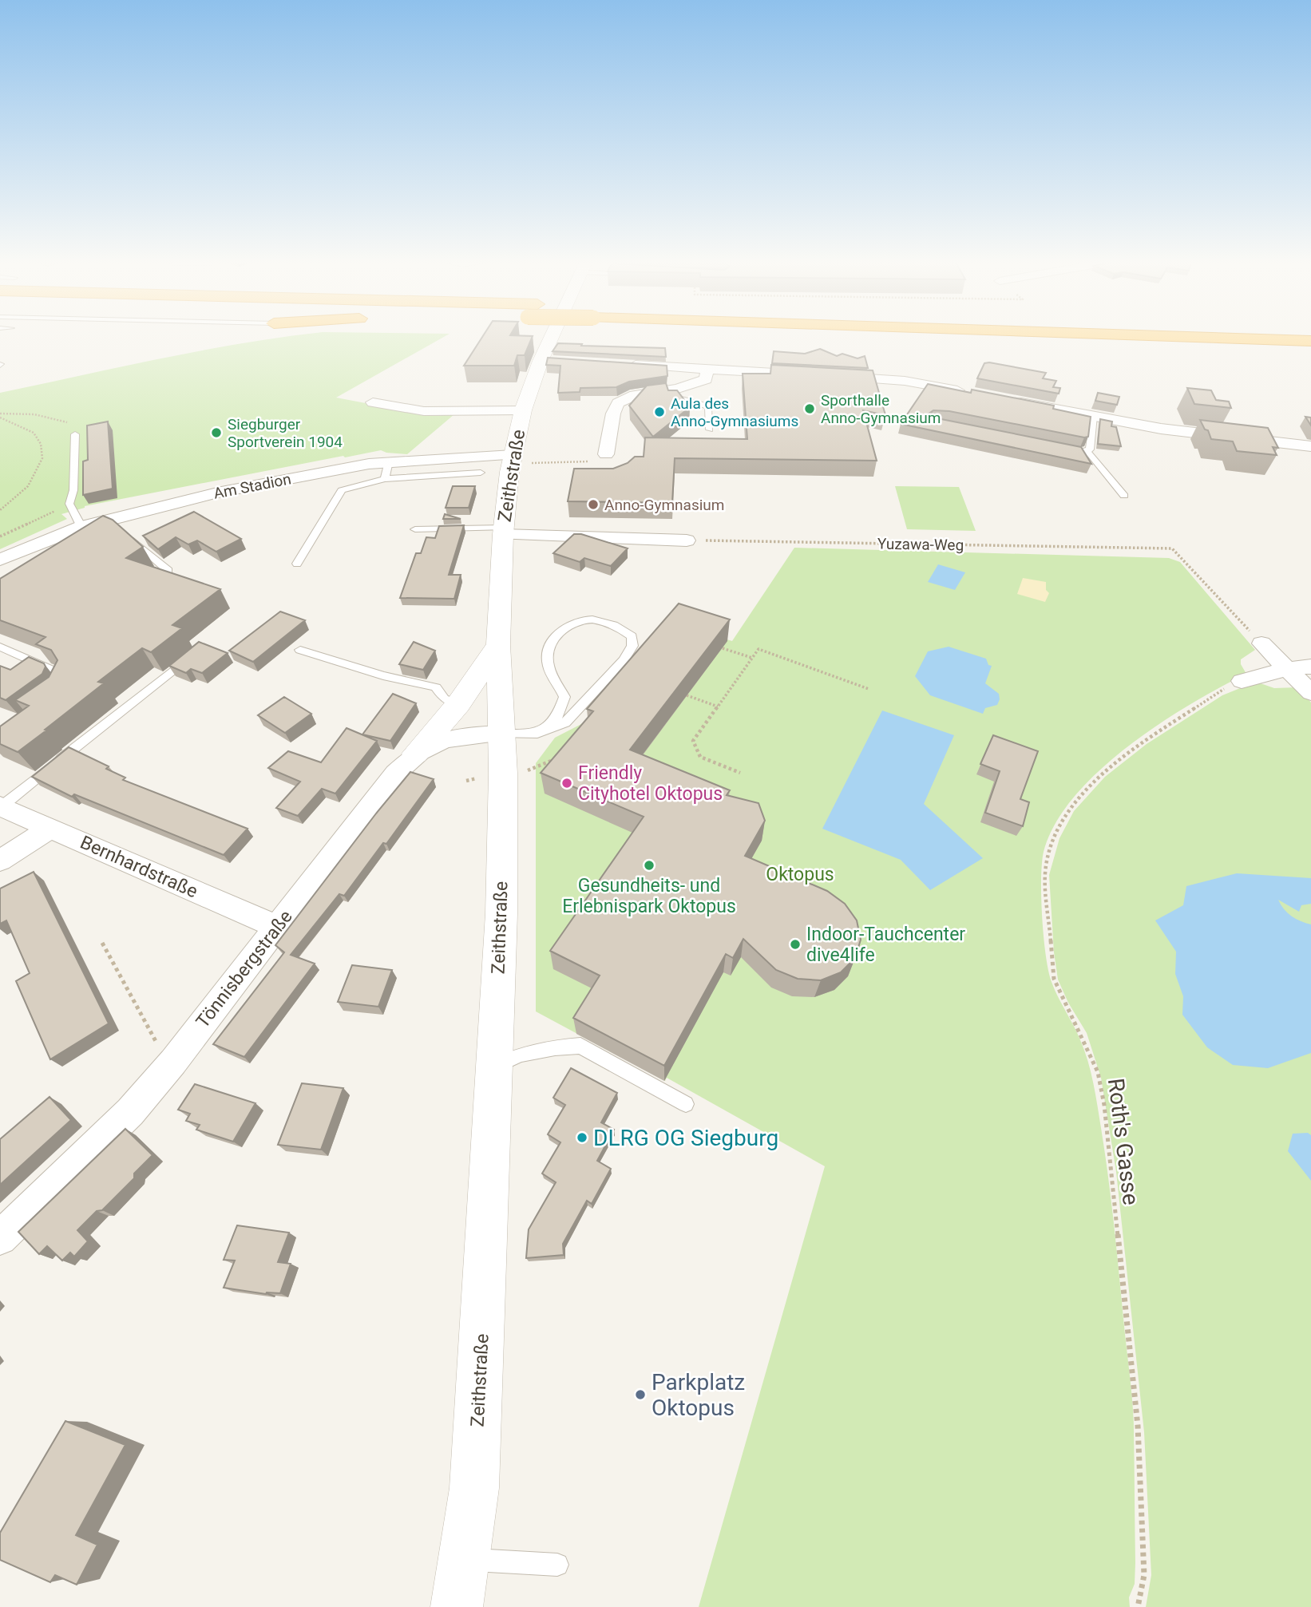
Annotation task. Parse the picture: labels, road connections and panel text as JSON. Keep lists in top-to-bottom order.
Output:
{
  "streets": {
    "street": [
      "Zeithstraße",
      "Am Stadion",
      "Bernhardstraße",
      "Tönnisbergstraße"
    ],
    "path": ["Yuzawa-Weg", "Roth's Gasse"]
  },
  "crossings": [
    ["Zeithstraße", "Am Stadion"],
    ["Zeithstraße", "Tönnisbergstraße"],
    ["Bernhardstraße", "Tönnisbergstraße"]
  ],
  "parks": ["Oktopus"],
  "places": [
    "Sporthalle Anno-Gymnasium",
    "Aula des Anno-Gymnasiums",
    "Siegburger Sportverein 1904",
    "Anno-Gymnasium",
    "Friendly Cityhotel Oktopus",
    "Gesundheits- und Erlebnispark Oktopus",
    "Indoor-Tauchcenter dive4life",
    "DLRG OG Siegburg",
    "Parkplatz Oktopus"
  ]
}
